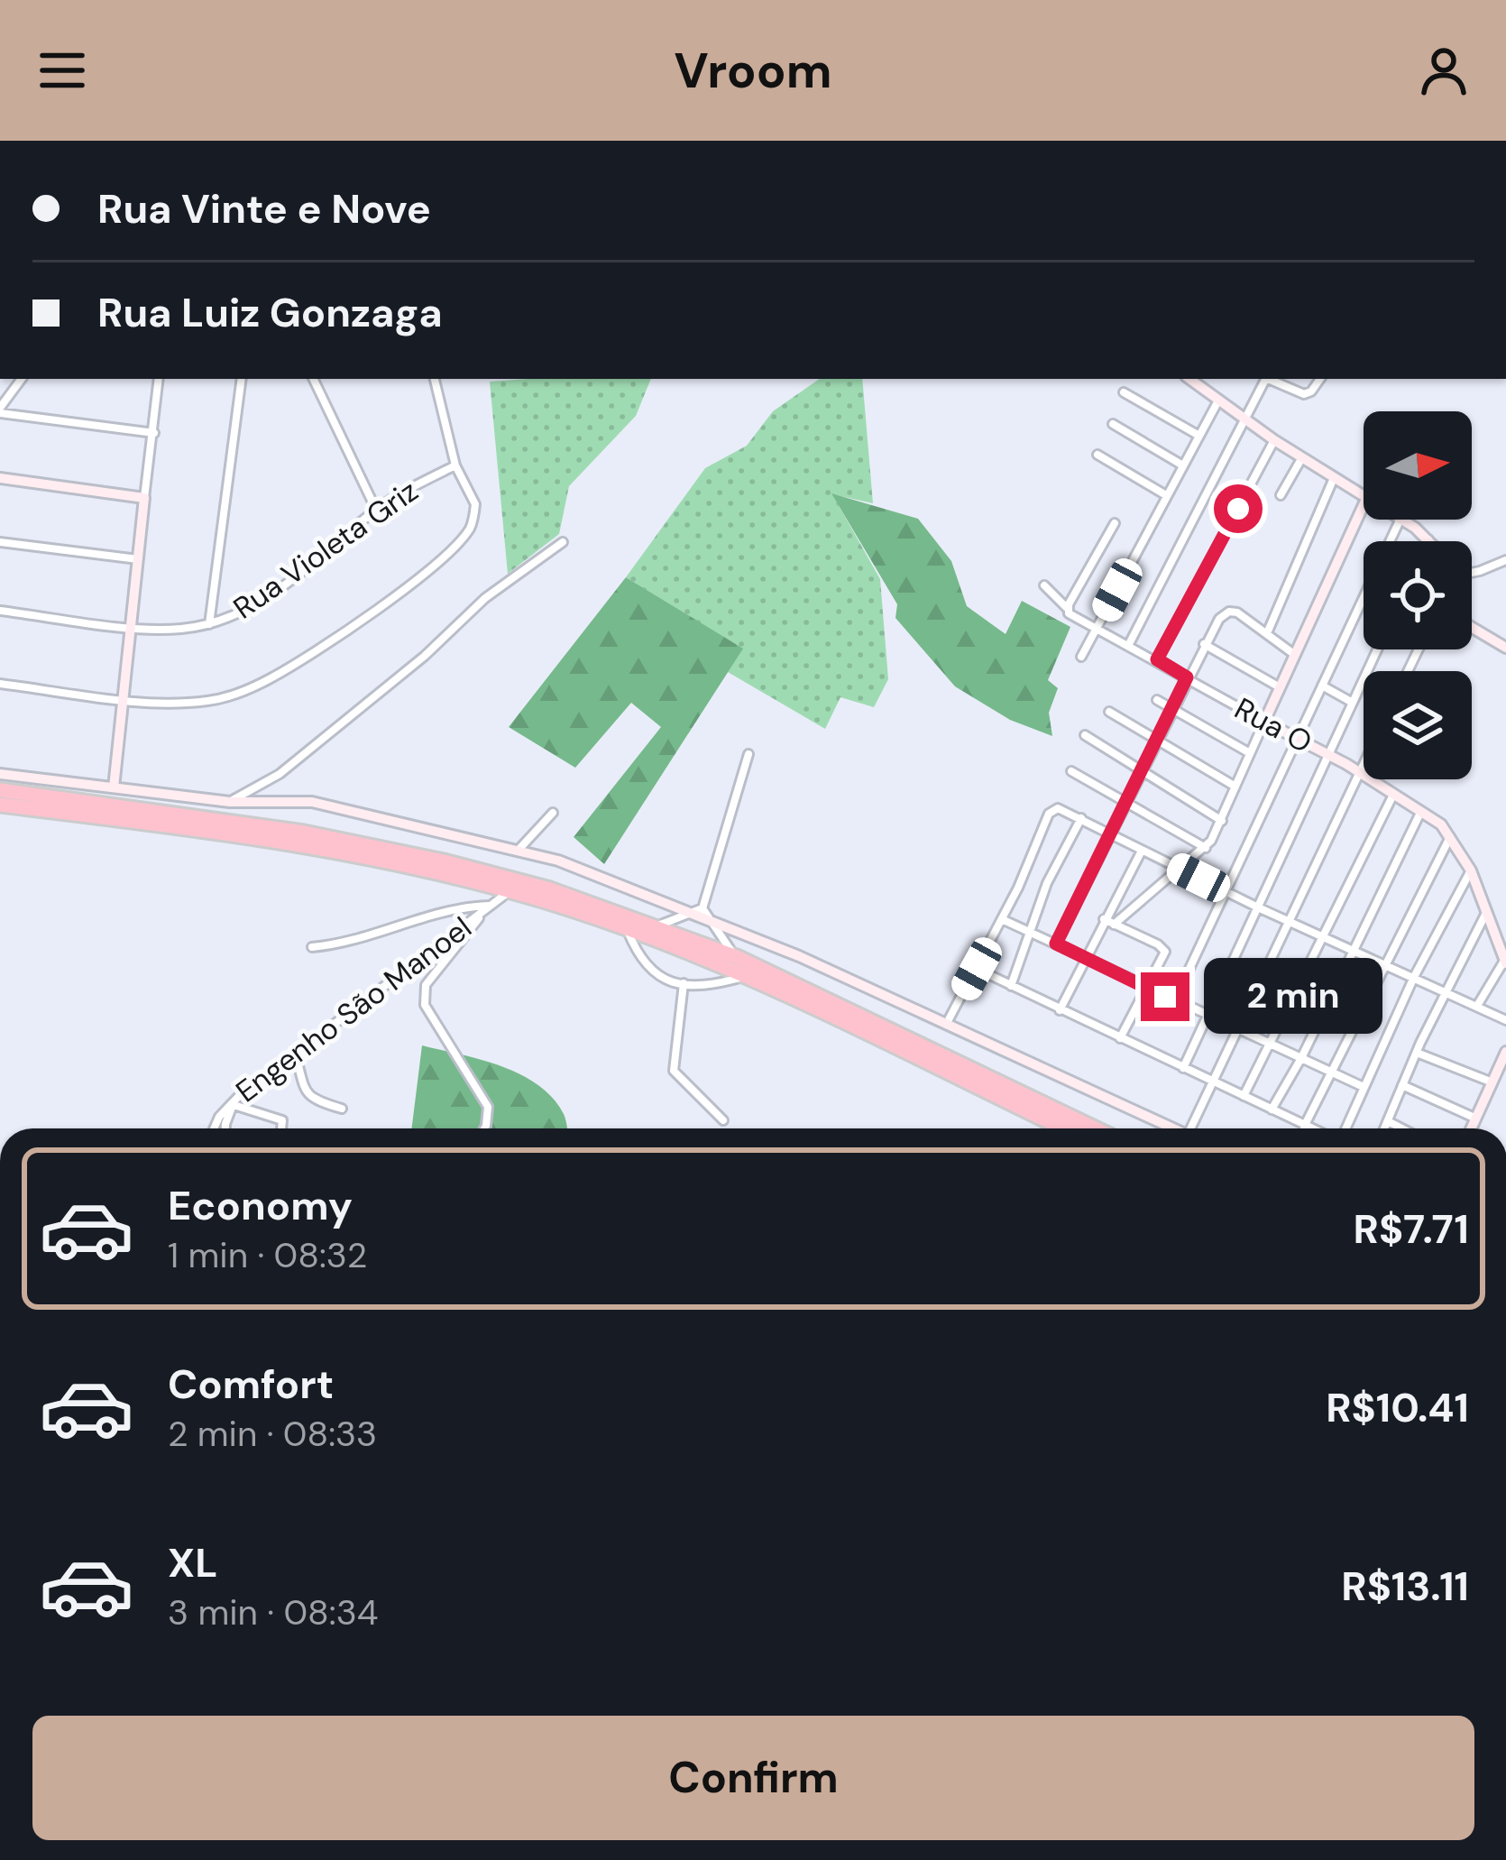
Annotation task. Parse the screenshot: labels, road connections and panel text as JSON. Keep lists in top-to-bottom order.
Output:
{
  "streets": {
    "main road": ["Rua O"],
    "street": ["Rua Violeta Griz", "Engenho São Manoel"]
  },
  "north": "right",
  "page": {
    "header": "Vroom",
    "banner": ["Rua Vinte e Nove", "Rua Luiz Gonzaga"],
    "bubble": "2 min",
    "list": [
      {
        "name": "Economy",
        "note": "1 min · 08:32",
        "value": "R$7.71"
      },
      {
        "name": "Comfort",
        "note": "2 min · 08:33",
        "value": "R$10.41"
      },
      {
        "name": "XL",
        "note": "3 min · 08:34",
        "value": "R$13.11"
      }
    ],
    "buttons": "Confirm"
  }
}
